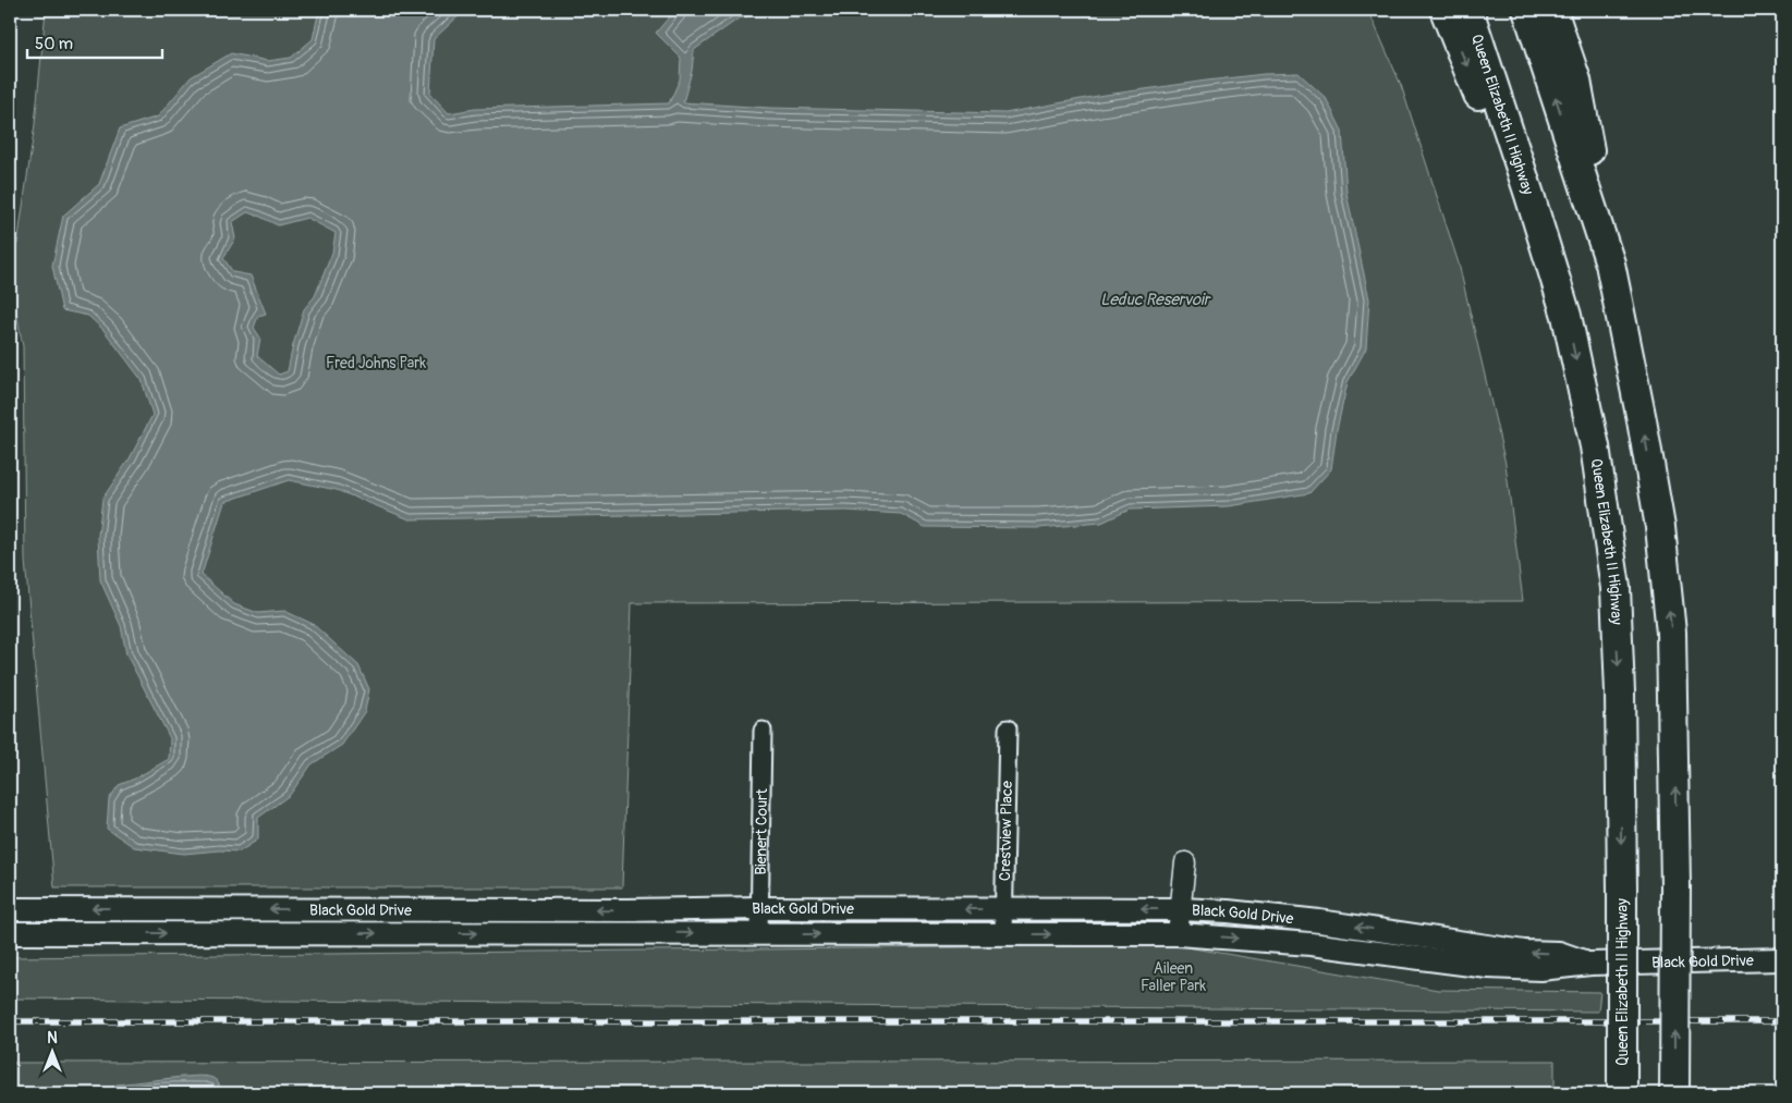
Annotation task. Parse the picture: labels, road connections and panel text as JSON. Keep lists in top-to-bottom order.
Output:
{
  "streets": {
    "highway": ["Queen Elizabeth II Highway"],
    "main road": ["Black Gold Drive"],
    "street": ["Crestview Place", "Bienert Court"]
  },
  "crossings": [
    ["Crestview Place", "Black Gold Drive"],
    ["Bienert Court", "Black Gold Drive"]
  ],
  "water": ["Leduc Reservoir"],
  "parks": ["Fred Johns Park", "Aileen Faller Park"],
  "scale_bar": "50 m",
  "north": "top"
}
